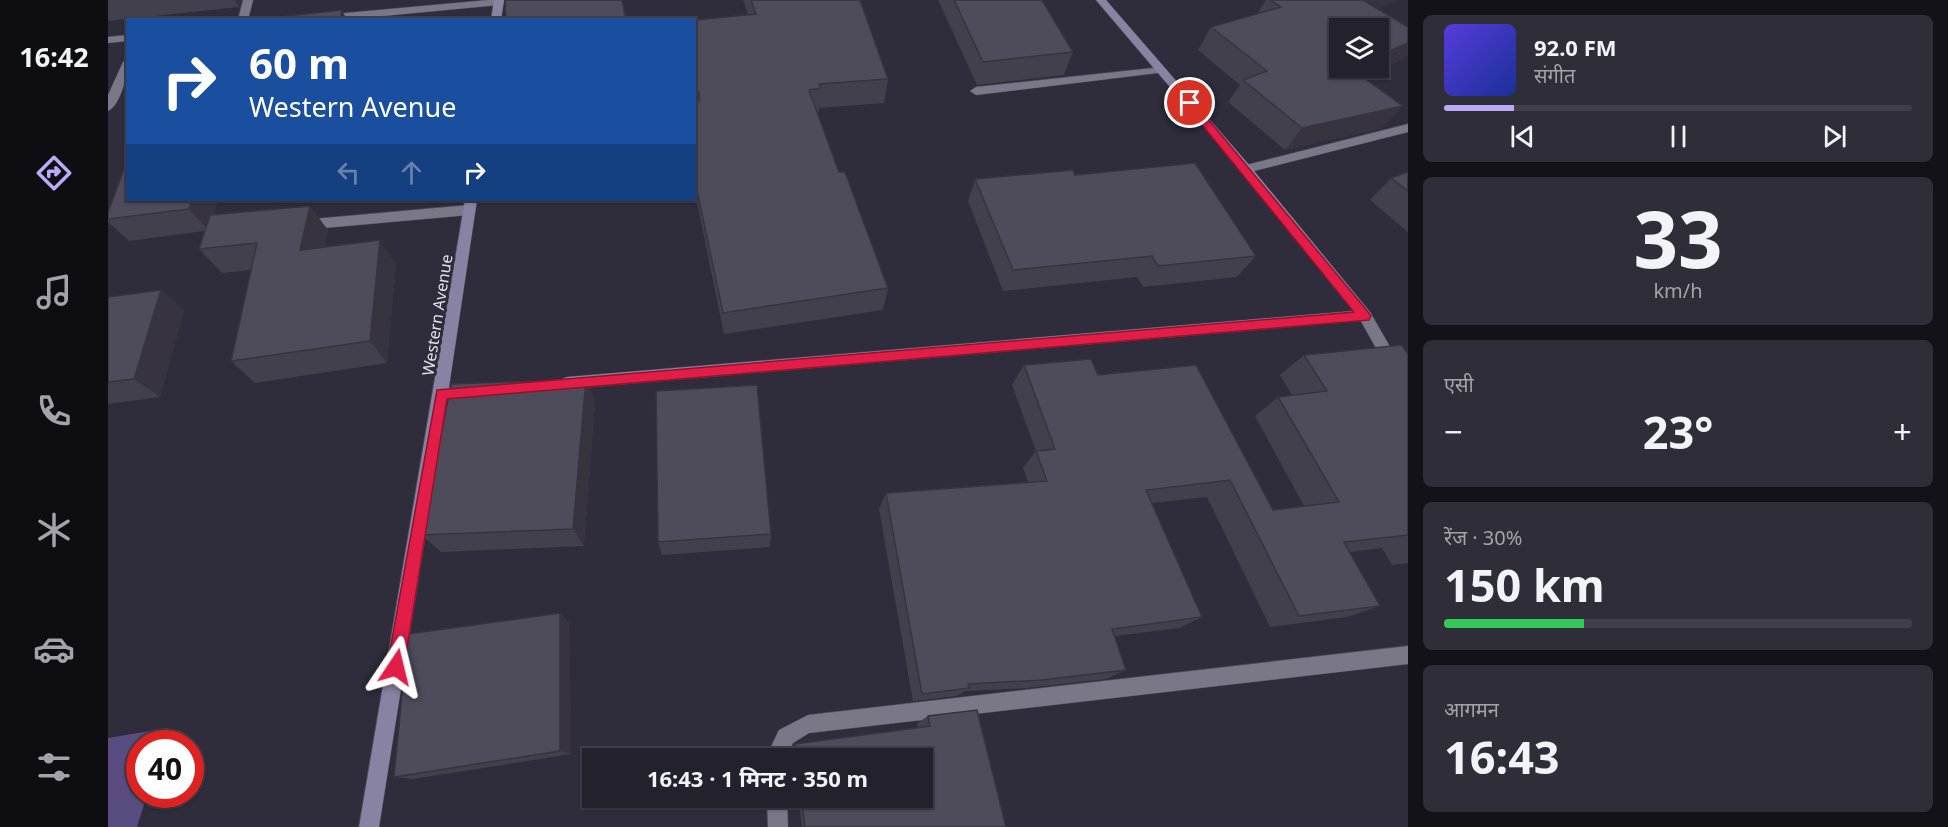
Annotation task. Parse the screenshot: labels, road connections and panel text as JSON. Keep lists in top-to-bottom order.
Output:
{
  "streets": {
    "street": ["Western Avenue"]
  },
  "page": {
    "tabs": "16:42",
    "turn": ["60 m", "Western Avenue"],
    "song": ["92.0 FM", "संगीत"],
    "tile": [
      ["33", "km/h"],
      "एसी",
      ["रेंज · 30%", "150 km"],
      ["आगमन", "16:43"]
    ],
    "heat": ["−", "23°", "+"],
    "limit": "40",
    "trip": "16:43 · 1 मिनट · 350 m"
  }
}
